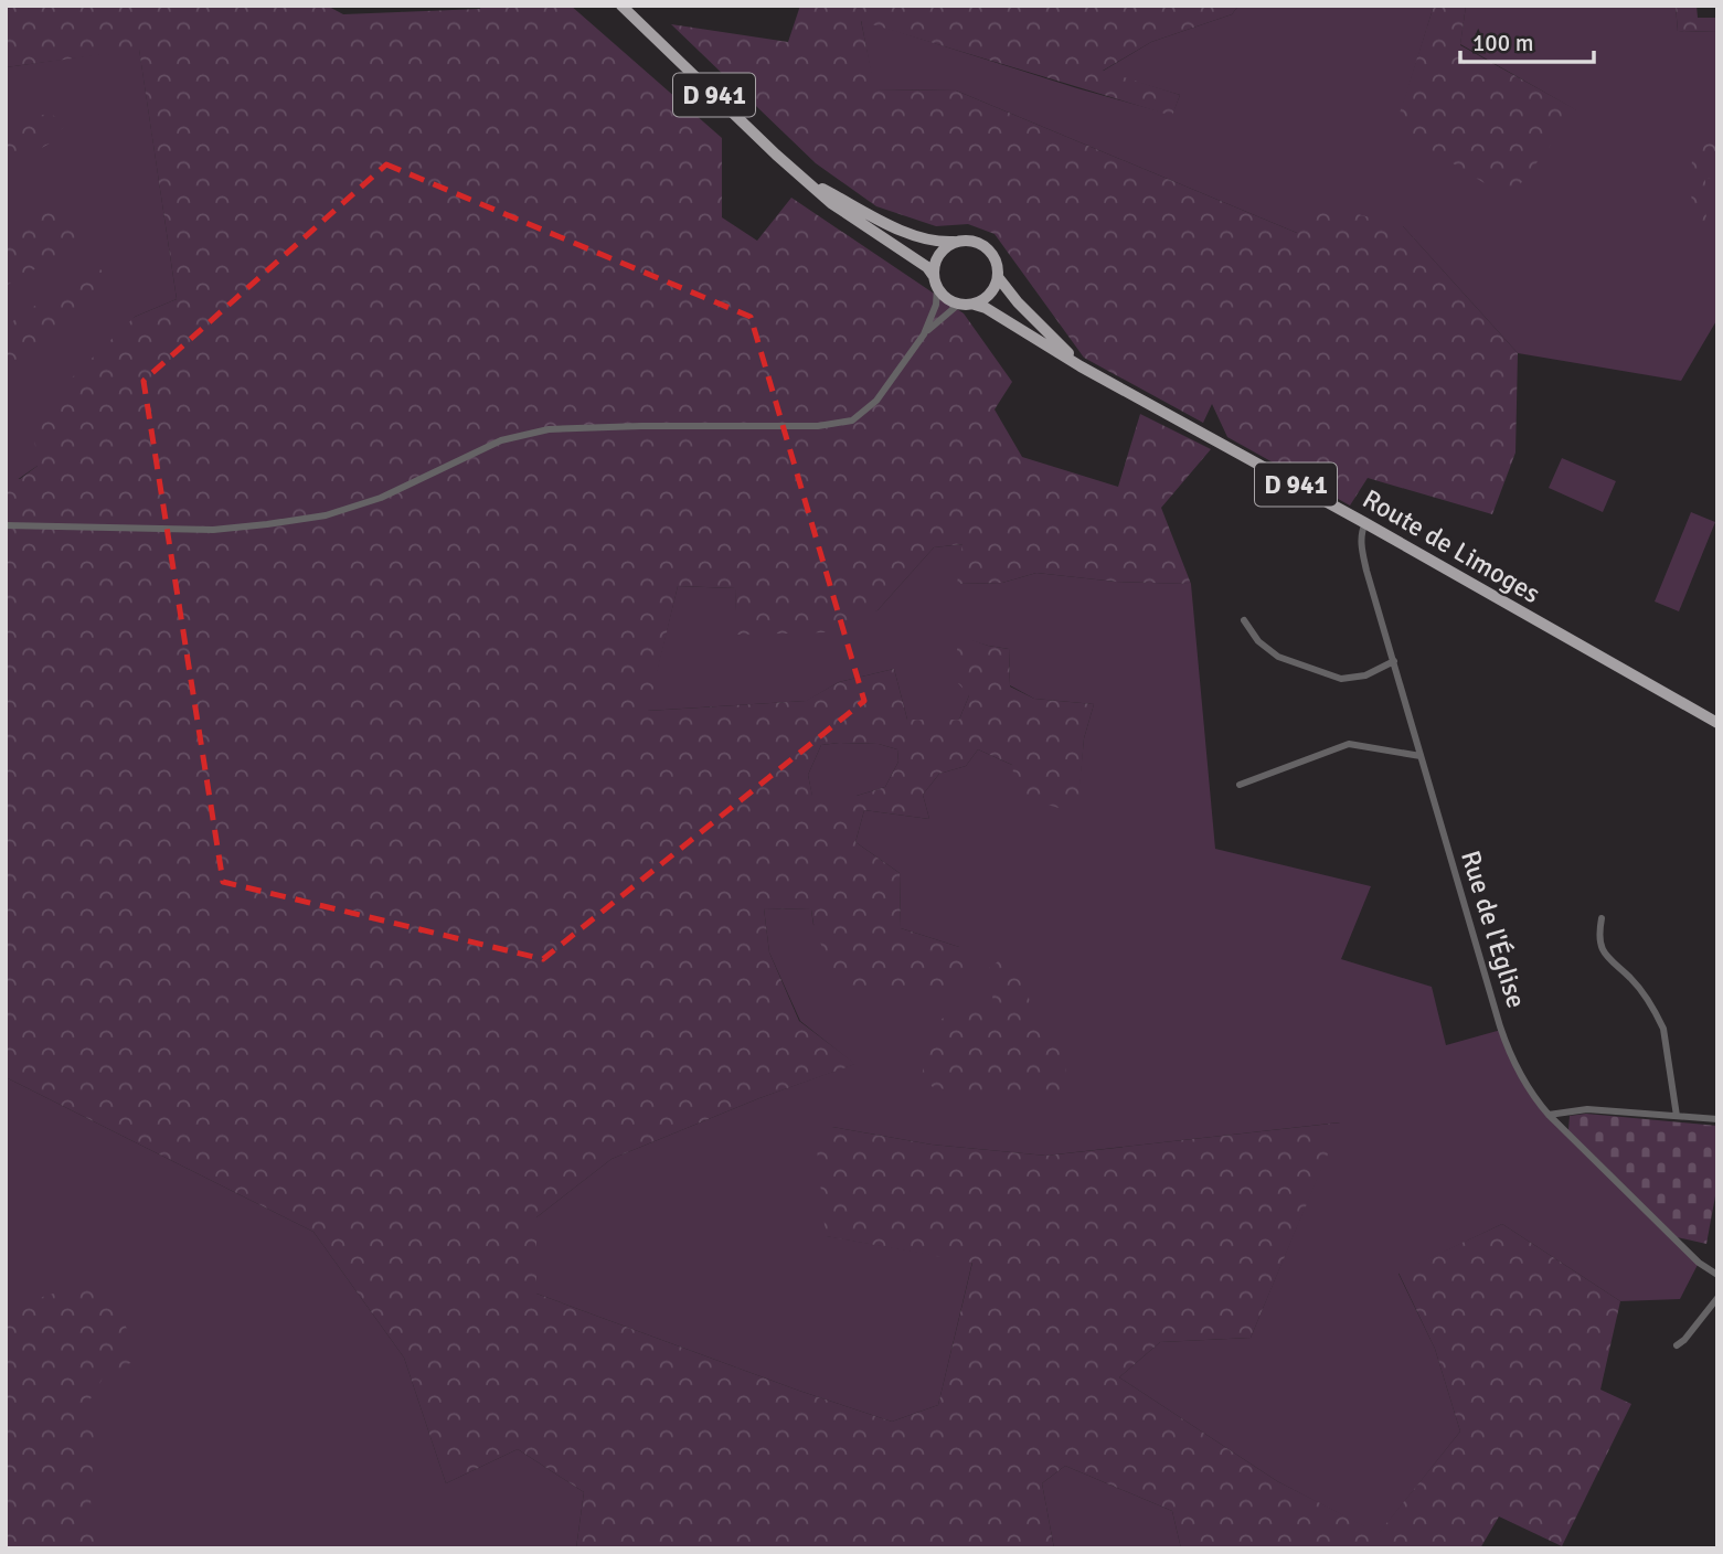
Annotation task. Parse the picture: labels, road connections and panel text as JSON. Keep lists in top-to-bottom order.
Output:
{
  "streets": {
    "main road": ["D 941", "Route de Limoges"],
    "street": ["Rue de l'Église"]
  },
  "crossings": [
    ["D 941", "Route de Limoges"],
    ["Route de Limoges", "Rue de l'Église"]
  ],
  "scale_bar": "100 m"
}
